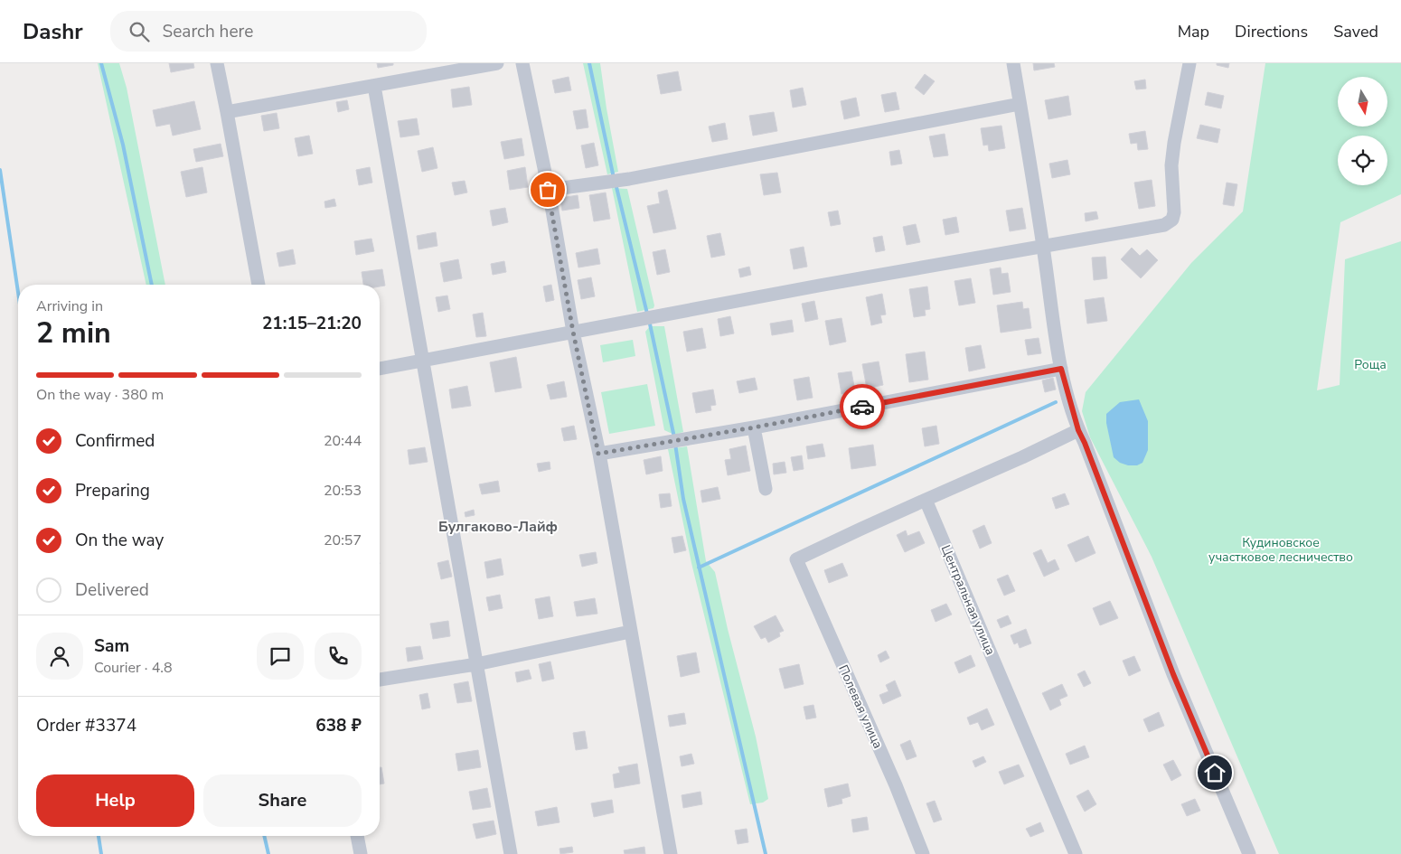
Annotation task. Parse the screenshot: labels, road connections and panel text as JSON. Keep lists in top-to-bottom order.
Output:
{
  "streets": {
    "street": ["Центральная улица", "Полевая улица"]
  },
  "crossings": [
    ["Центральная улица", "Полевая улица"]
  ],
  "districts": ["Булгаково-Лайф"],
  "parks": ["Роща", "Кудиновское участковое лесничество"],
  "north": "bottom",
  "page": {
    "header": "Dashr",
    "search": "Search here",
    "nav": ["Map", "Directions", "Saved"],
    "heading": ["2 min", "Arriving in", "21:15–21:20"],
    "panel": [
      "Sam",
      "Courier · 4.8",
      "Order #3374",
      "638 ₽"
    ],
    "bar": "On the way · 380 m",
    "list": [
      ["Confirmed", "20:44"],
      ["Preparing", "20:53"],
      ["On the way", "20:57"],
      "Delivered"
    ],
    "buttons": ["Help", "Share"]
  }
}
